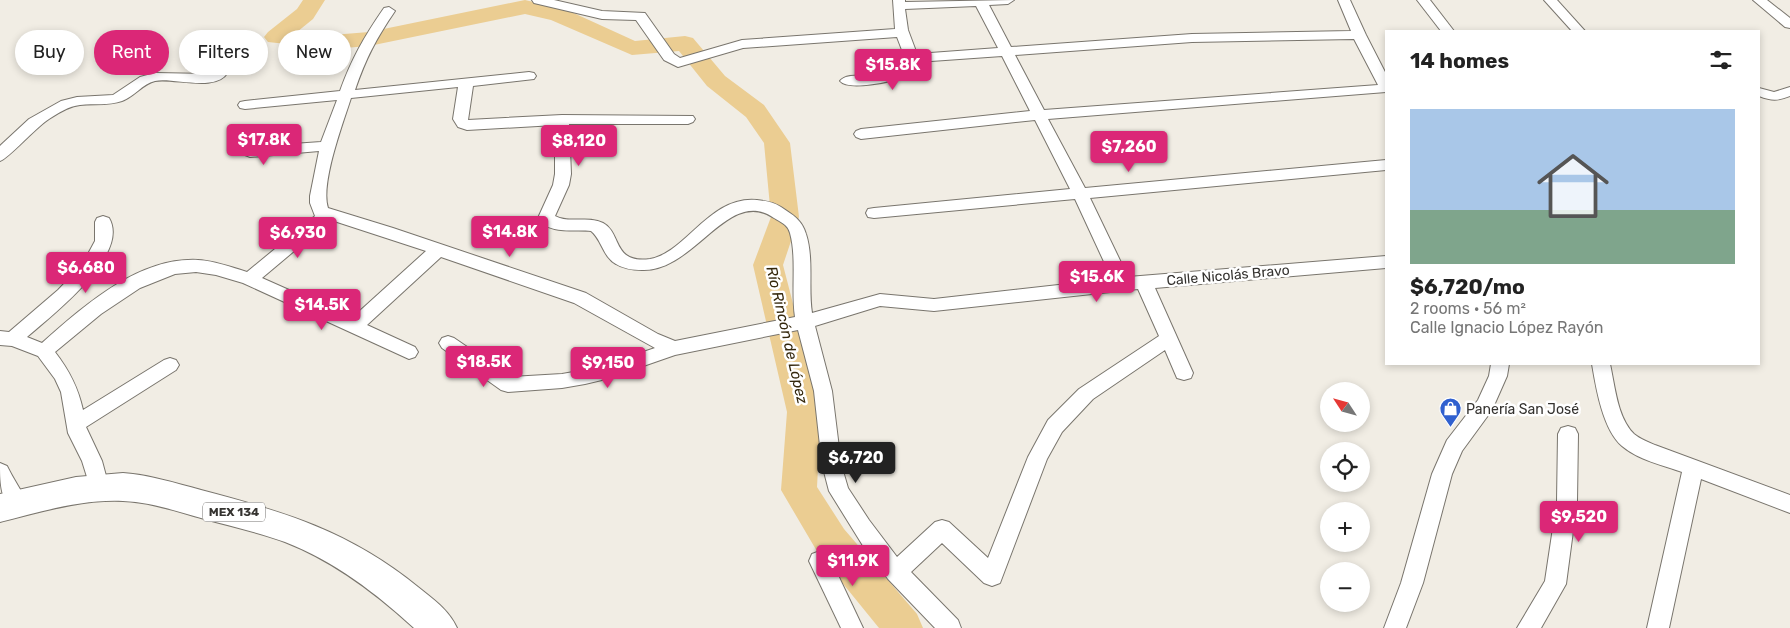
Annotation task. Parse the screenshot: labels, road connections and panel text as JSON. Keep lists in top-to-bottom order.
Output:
{
  "streets": {
    "main road": ["MEX 134"],
    "street": ["Calle Nicolás Bravo"]
  },
  "water": ["Río Rincón de López"],
  "places": {
    "shop": ["Panería San José"]
  },
  "north": "top left",
  "page": {
    "chip": [
      "Buy",
      "Rent",
      "Filters",
      "New"
    ],
    "heading": "14 homes",
    "price": [
      "$15.8K",
      "$17.8K",
      "$8,120",
      "$7,260",
      "$14.8K",
      "$6,930",
      "$6,680",
      "$15.6K",
      "$14.5K",
      "$18.5K",
      "$9,150",
      "$6,720",
      "$9,520",
      "$11.9K"
    ],
    "list": [
      {
        "name": "$6,720/mo",
        "note": "2 rooms · 56 m² · Calle Ignacio López Rayón"
      }
    ],
    "map_buttons": ["+", "−"]
  }
}
